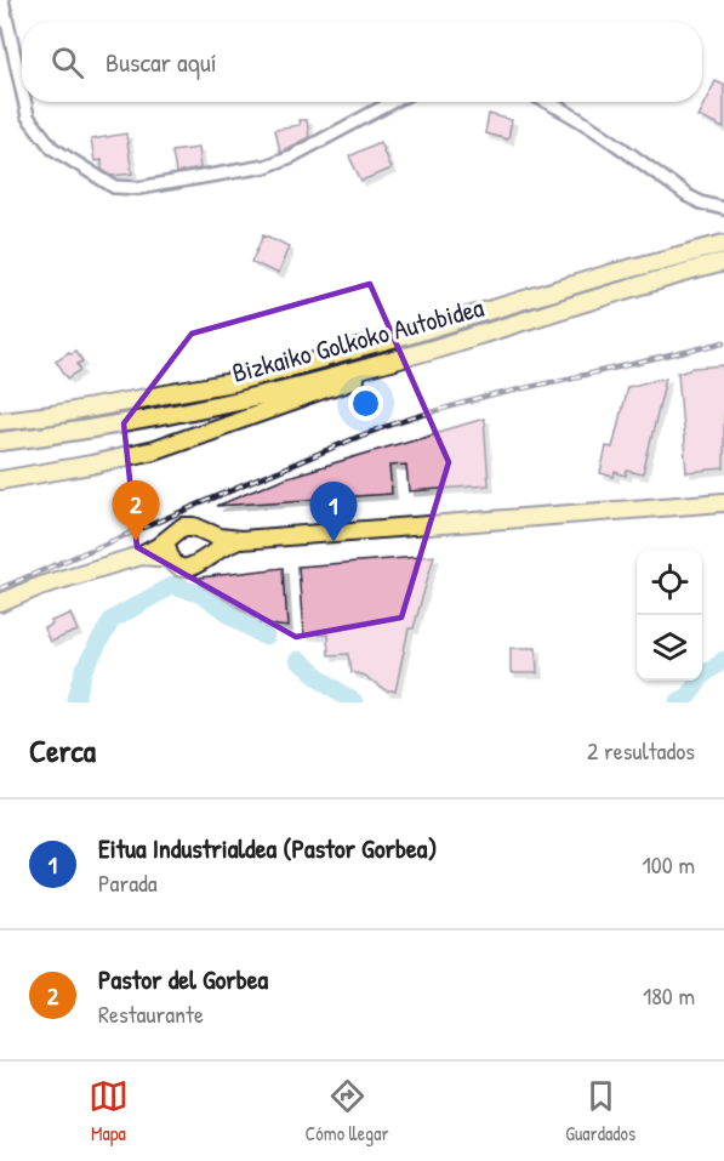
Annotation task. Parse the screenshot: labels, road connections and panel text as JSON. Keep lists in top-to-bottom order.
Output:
{
  "streets": {
    "highway": ["Bizkaiko Golkoko Autobidea"]
  },
  "page": {
    "search": "Buscar aquí",
    "pins": ["2", "1"],
    "heading": ["Cerca", "2 resultados"],
    "list": [
      {
        "mark": "1",
        "name": "Eitua Industrialdea (Pastor Gorbea)",
        "note": "Parada",
        "value": "100 m"
      },
      {
        "mark": "2",
        "name": "Pastor del Gorbea",
        "note": "Restaurante",
        "value": "180 m"
      }
    ],
    "nav": ["Mapa", "Cómo llegar", "Guardados"]
  }
}
